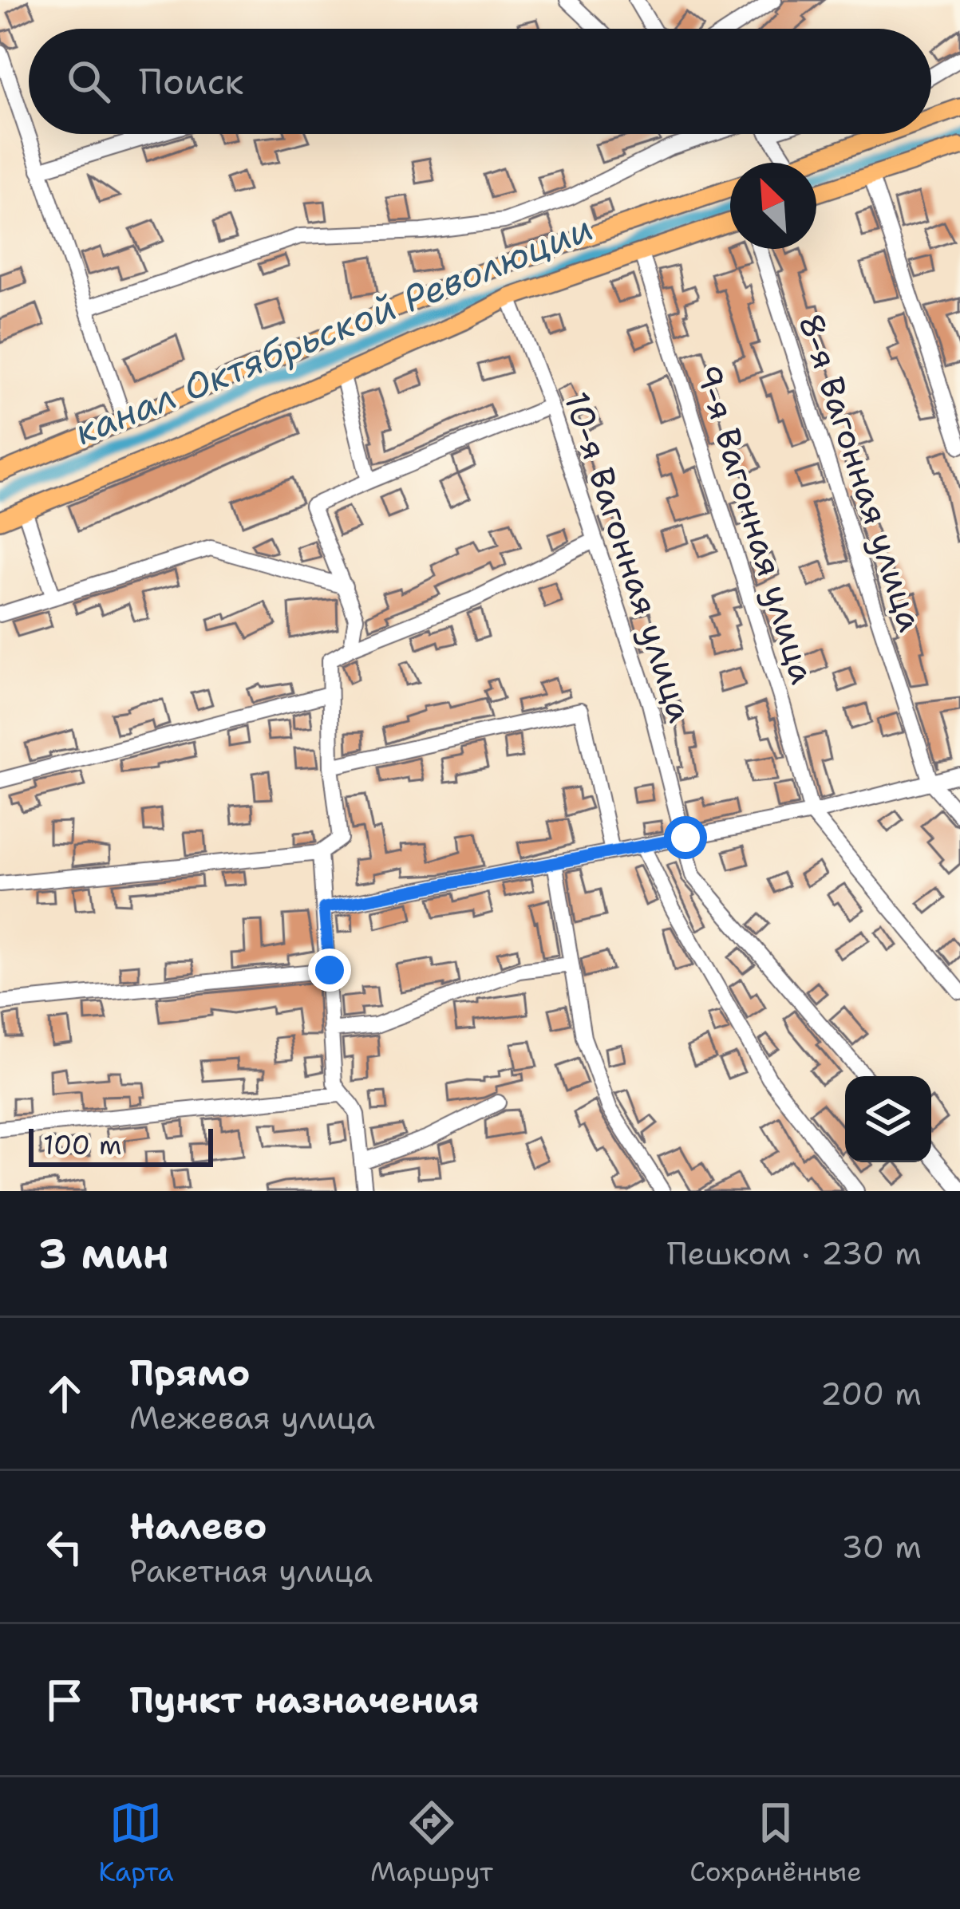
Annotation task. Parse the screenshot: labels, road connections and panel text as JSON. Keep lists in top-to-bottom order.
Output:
{
  "streets": {
    "street": ["8-я Вагонная улица", "9-я Вагонная улица", "10-я Вагонная улица"]
  },
  "water": ["канал Октябрьской Революции"],
  "scale_bar": "100 m",
  "north": "top left",
  "page": {
    "search": "Поиск",
    "scale": "100 m",
    "heading": ["3 мин", "Пешком · 230 m"],
    "list": [
      ["Прямо", "Межевая улица", "200 m"],
      ["Налево", "Ракетная улица", "30 m"],
      "Пункт назначения"
    ],
    "nav": ["Карта", "Маршрут", "Сохранённые"]
  }
}
